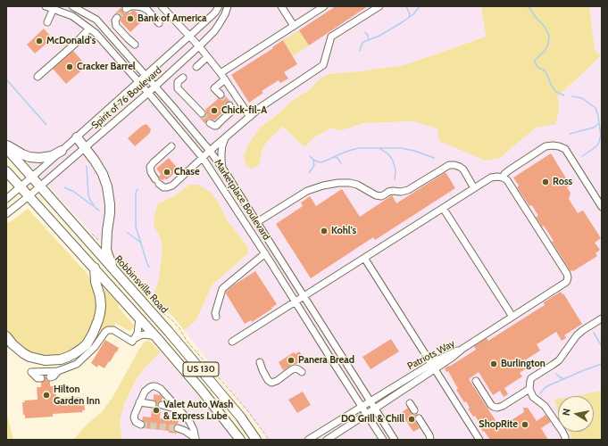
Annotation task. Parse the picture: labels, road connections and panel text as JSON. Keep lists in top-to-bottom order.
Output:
{
  "streets": {
    "highway": ["Robbinsville Road", "US 130"],
    "street": ["Spirit of 76 Boulevard", "Marketplace Boulevard", "Patriots Way"]
  },
  "crossings": [
    ["Spirit of 76 Boulevard", "Marketplace Boulevard"],
    ["Spirit of 76 Boulevard", "Robbinsville Road"],
    ["Spirit of 76 Boulevard", "US 130"],
    ["Marketplace Boulevard", "Patriots Way"]
  ],
  "places": [
    "Bank of America",
    "McDonald's",
    "Cracker Barrel",
    "Chick-fil-A",
    "Chase",
    "Ross",
    "Kohl's",
    "Panera Bread",
    "Burlington",
    "Hilton Garden Inn",
    "Valet Auto Wash & Express Lube",
    "DQ Grill & Chill",
    "ShopRite"
  ],
  "north": "left"
}
